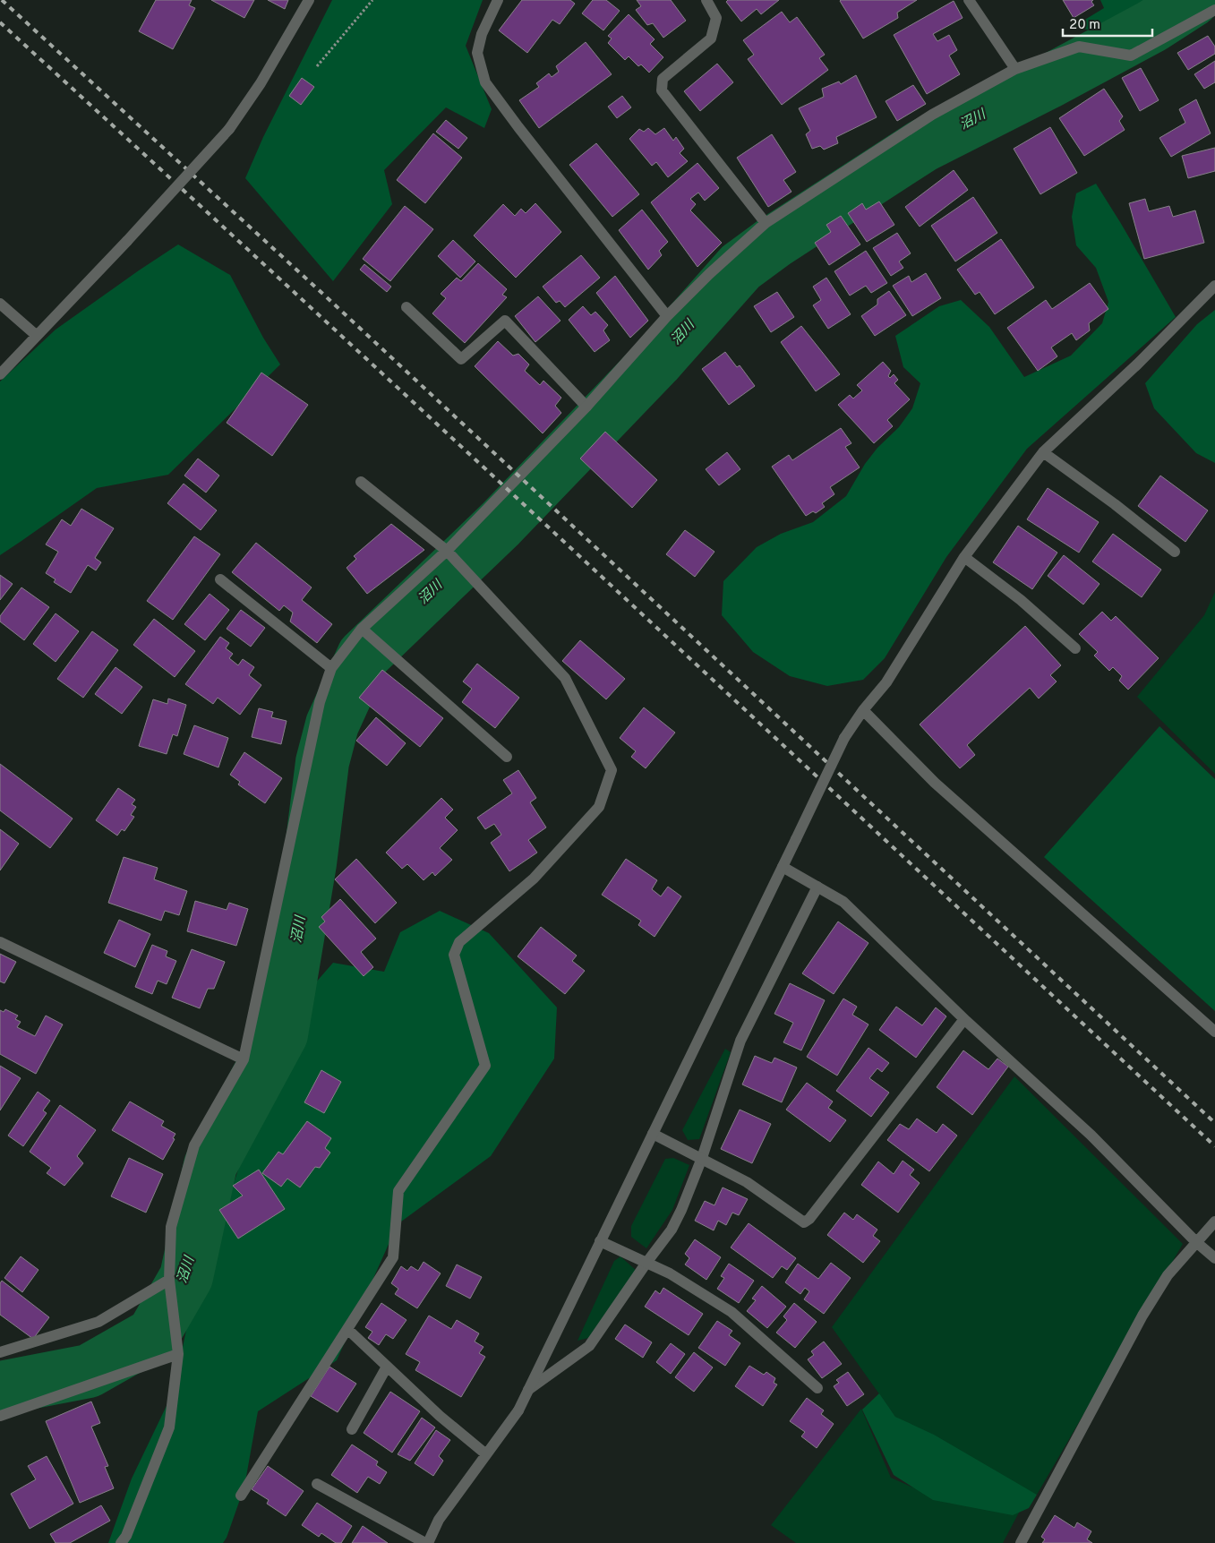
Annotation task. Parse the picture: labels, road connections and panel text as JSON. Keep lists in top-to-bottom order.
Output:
{
  "water": ["沼川"],
  "scale_bar": "20 m"
}
